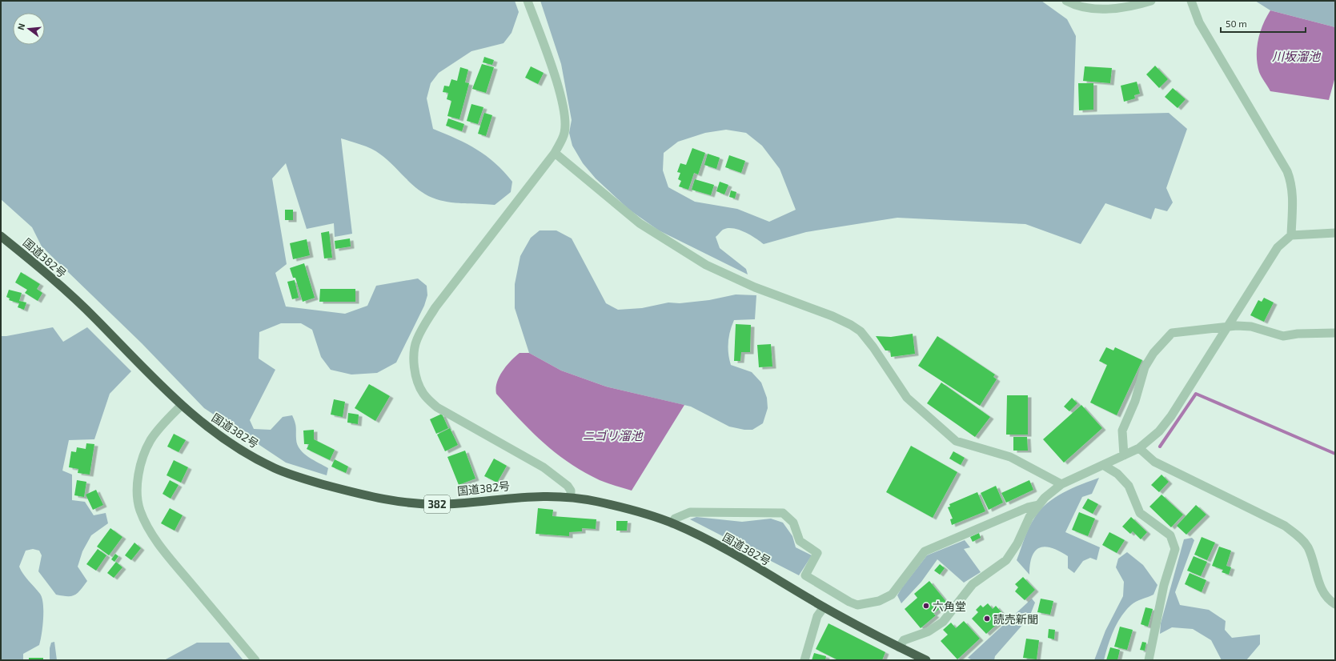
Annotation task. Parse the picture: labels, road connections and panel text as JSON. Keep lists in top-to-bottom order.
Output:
{
  "streets": {
    "highway": ["国道382号", "382"]
  },
  "water": ["川坂溜池", "ニゴリ溜池"],
  "places": ["六角堂", "読売新聞"],
  "scale_bar": "50 m",
  "north": "left"
}
